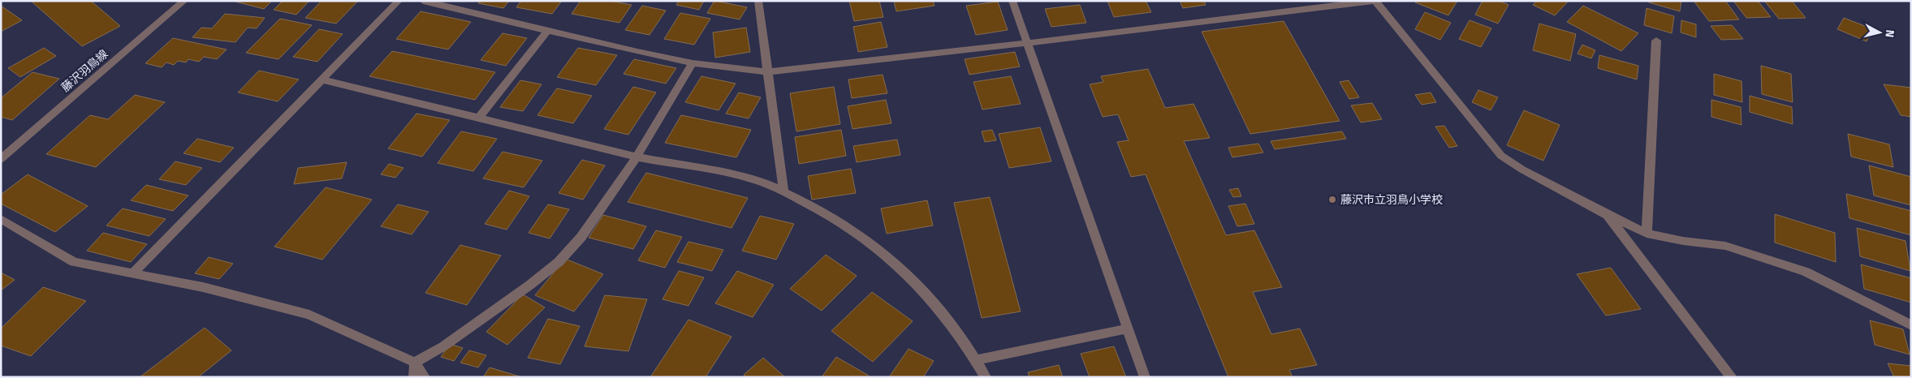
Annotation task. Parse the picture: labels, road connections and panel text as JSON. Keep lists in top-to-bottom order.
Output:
{
  "streets": {
    "street": ["藤沢羽鳥線"]
  },
  "places": ["藤沢市立羽鳥小学校"],
  "north": "right"
}
